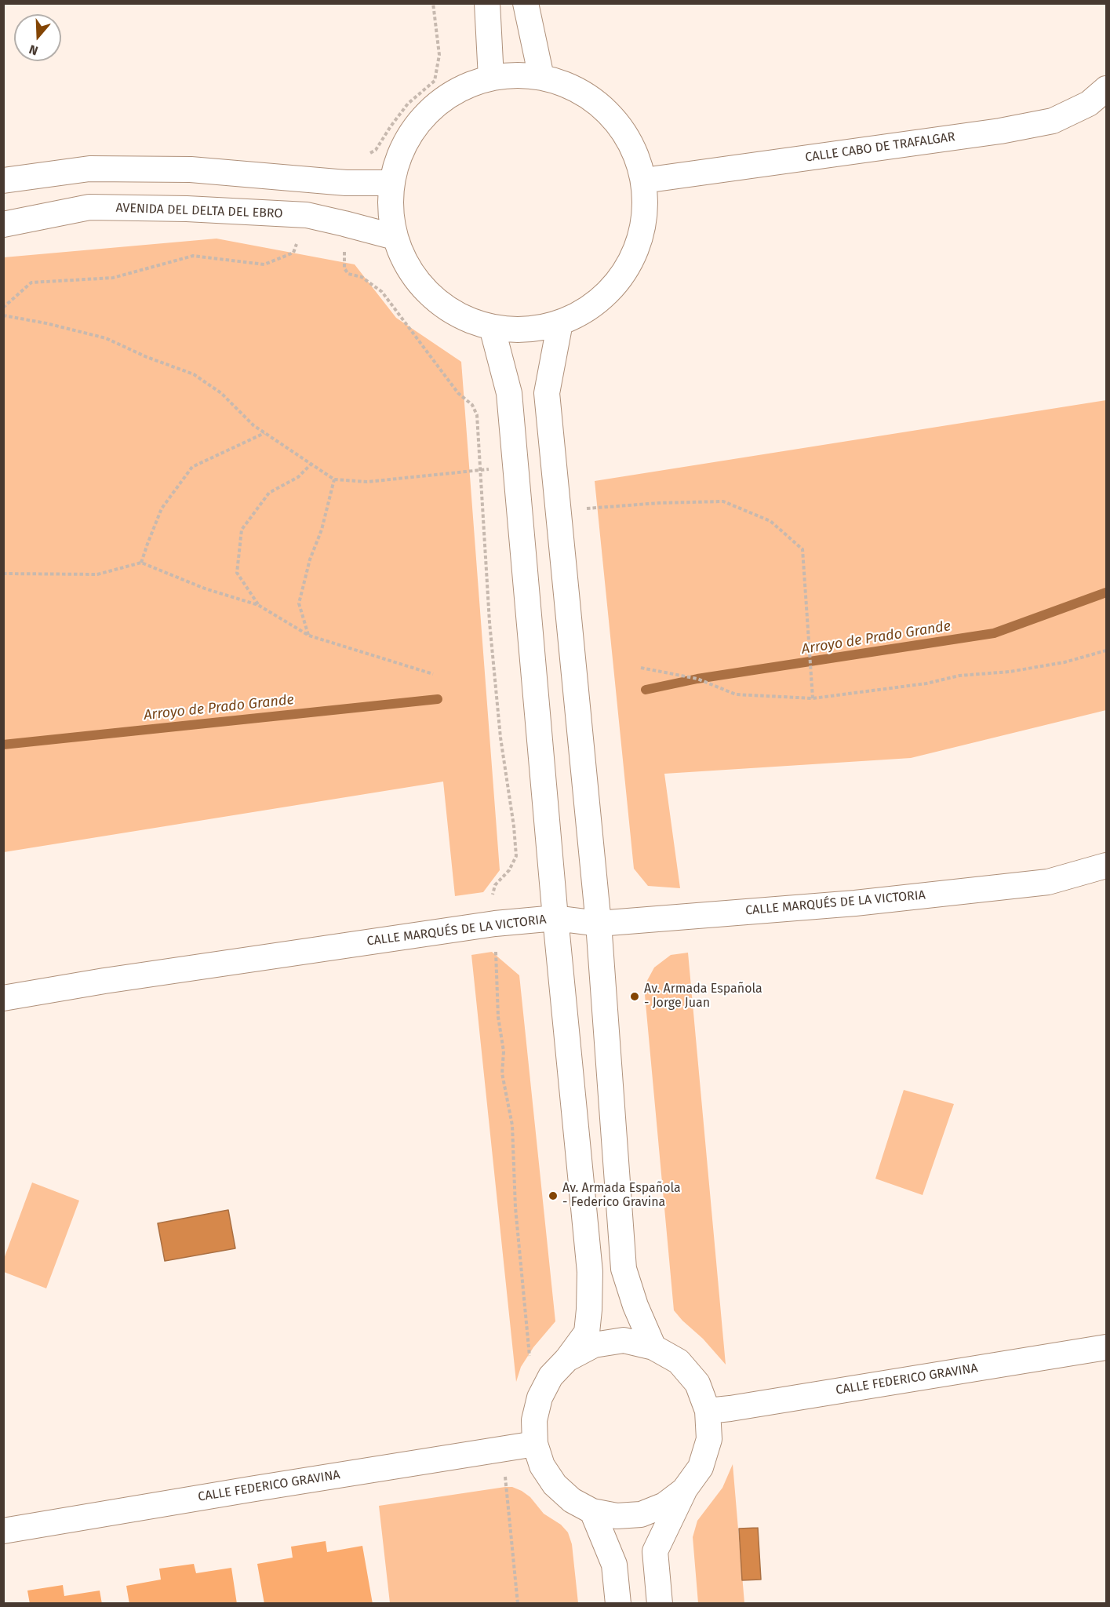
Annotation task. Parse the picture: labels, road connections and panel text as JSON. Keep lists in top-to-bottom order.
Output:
{
  "streets": {
    "street": [
      "CALLE CABO DE TRAFALGAR",
      "AVENIDA DEL DELTA DEL EBRO",
      "CALLE MARQUÉS DE LA VICTORIA",
      "CALLE FEDERICO GRAVINA"
    ]
  },
  "water": ["Arroyo de Prado Grande"],
  "places": ["Av. Armada Española - Jorge Juan", "Av. Armada Española - Federico Gravina"],
  "north": "bottom"
}
